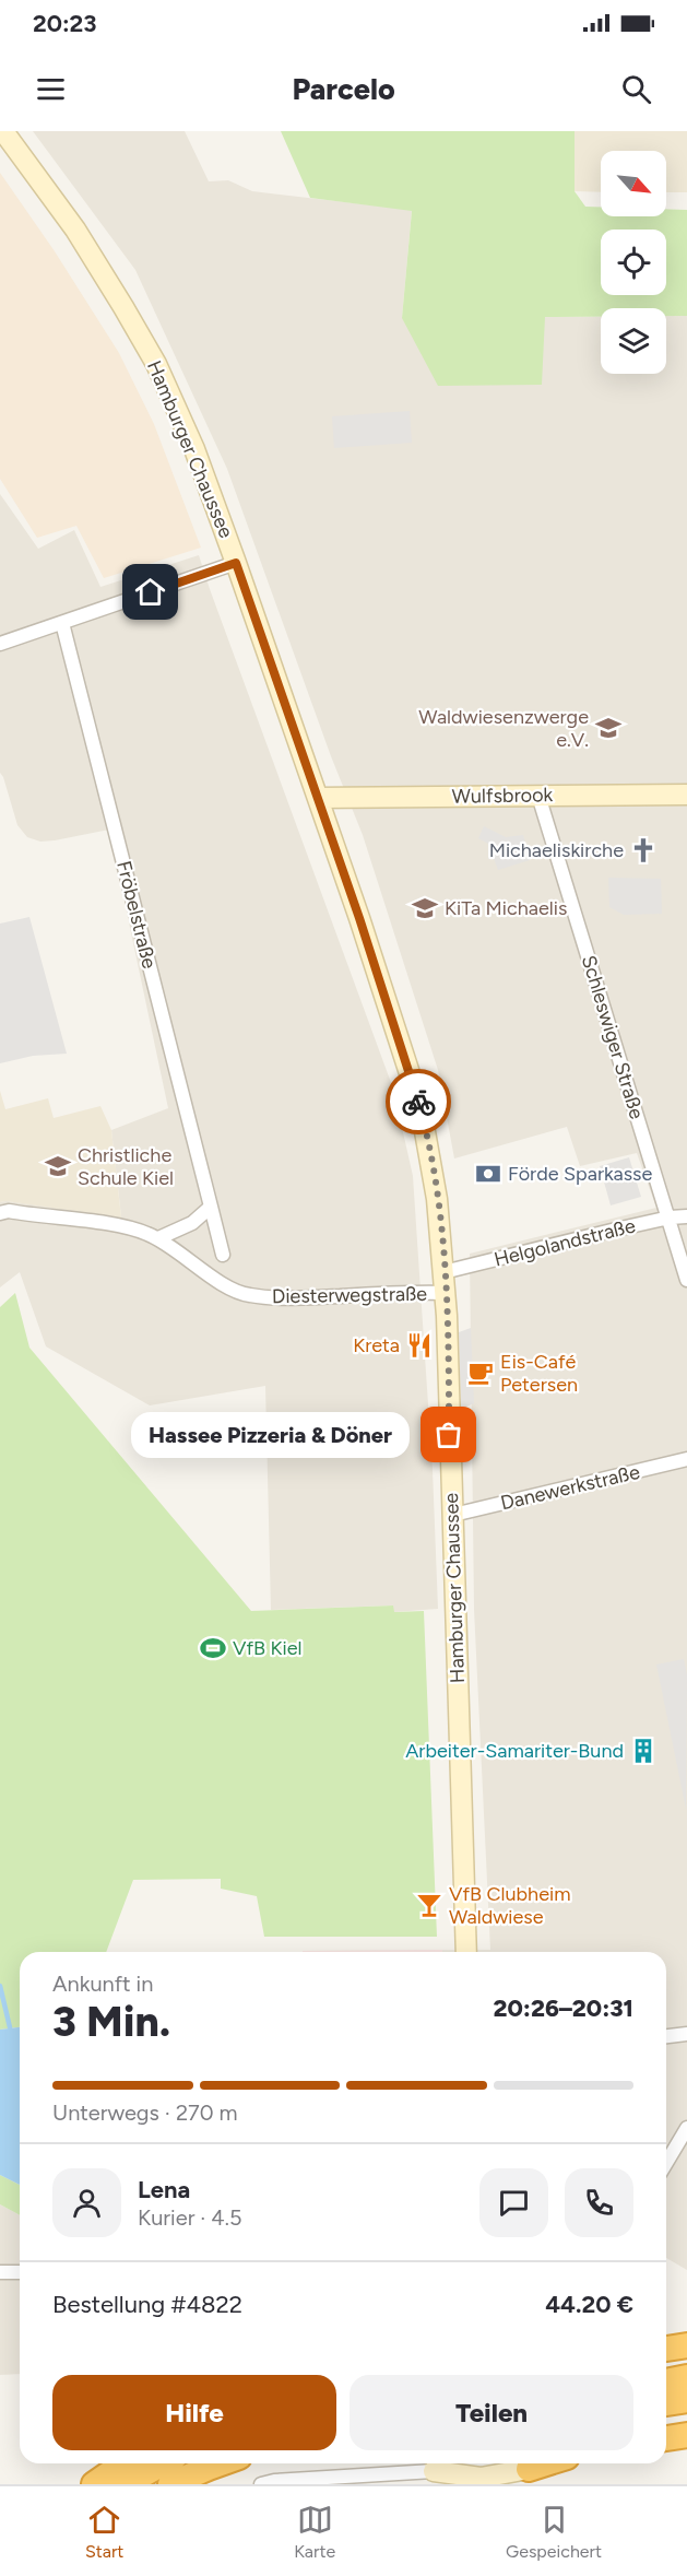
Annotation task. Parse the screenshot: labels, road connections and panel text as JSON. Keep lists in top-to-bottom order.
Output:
{
  "streets": {
    "main road": ["Hamburger Chaussee", "Wulfsbrook"],
    "street": [
      "Fröbelstraße",
      "Schleswiger Straße",
      "Helgolandstraße",
      "Diesterwegstraße",
      "Danewerkstraße"
    ]
  },
  "crossings": [
    ["Hamburger Chaussee", "Wulfsbrook"],
    ["Hamburger Chaussee", "Helgolandstraße"],
    ["Hamburger Chaussee", "Diesterwegstraße"],
    ["Hamburger Chaussee", "Danewerkstraße"],
    ["Wulfsbrook", "Schleswiger Straße"],
    ["Schleswiger Straße", "Helgolandstraße"]
  ],
  "places": {
    "school or university": ["Waldwiesenzwerge e.V.", "KiTa Michaelis", "Christliche Schule Kiel"],
    "church": ["Michaeliskirche"],
    "bank": ["Förde Sparkasse"],
    "restaurant": ["Kreta"],
    "cafe": ["Eis-Café Petersen"],
    "other": ["Hassee Pizzeria & Döner"],
    "sports": ["VfB Kiel"],
    "building": ["Arbeiter-Samariter-Bund"],
    "bar": ["VfB Clubheim Waldwiese"]
  },
  "north": "bottom right",
  "page": {
    "status": "20:23",
    "header": "Parcelo",
    "bubble": "Hassee Pizzeria & Döner",
    "heading": ["3 Min.", "Ankunft in", "20:26–20:31"],
    "panel": [
      "Lena",
      "Kurier · 4.5",
      "Bestellung #4822",
      "44.20 €"
    ],
    "bar": "Unterwegs · 270 m",
    "buttons": ["Hilfe", "Teilen"],
    "tabs": ["Start", "Karte", "Gespeichert"]
  }
}
